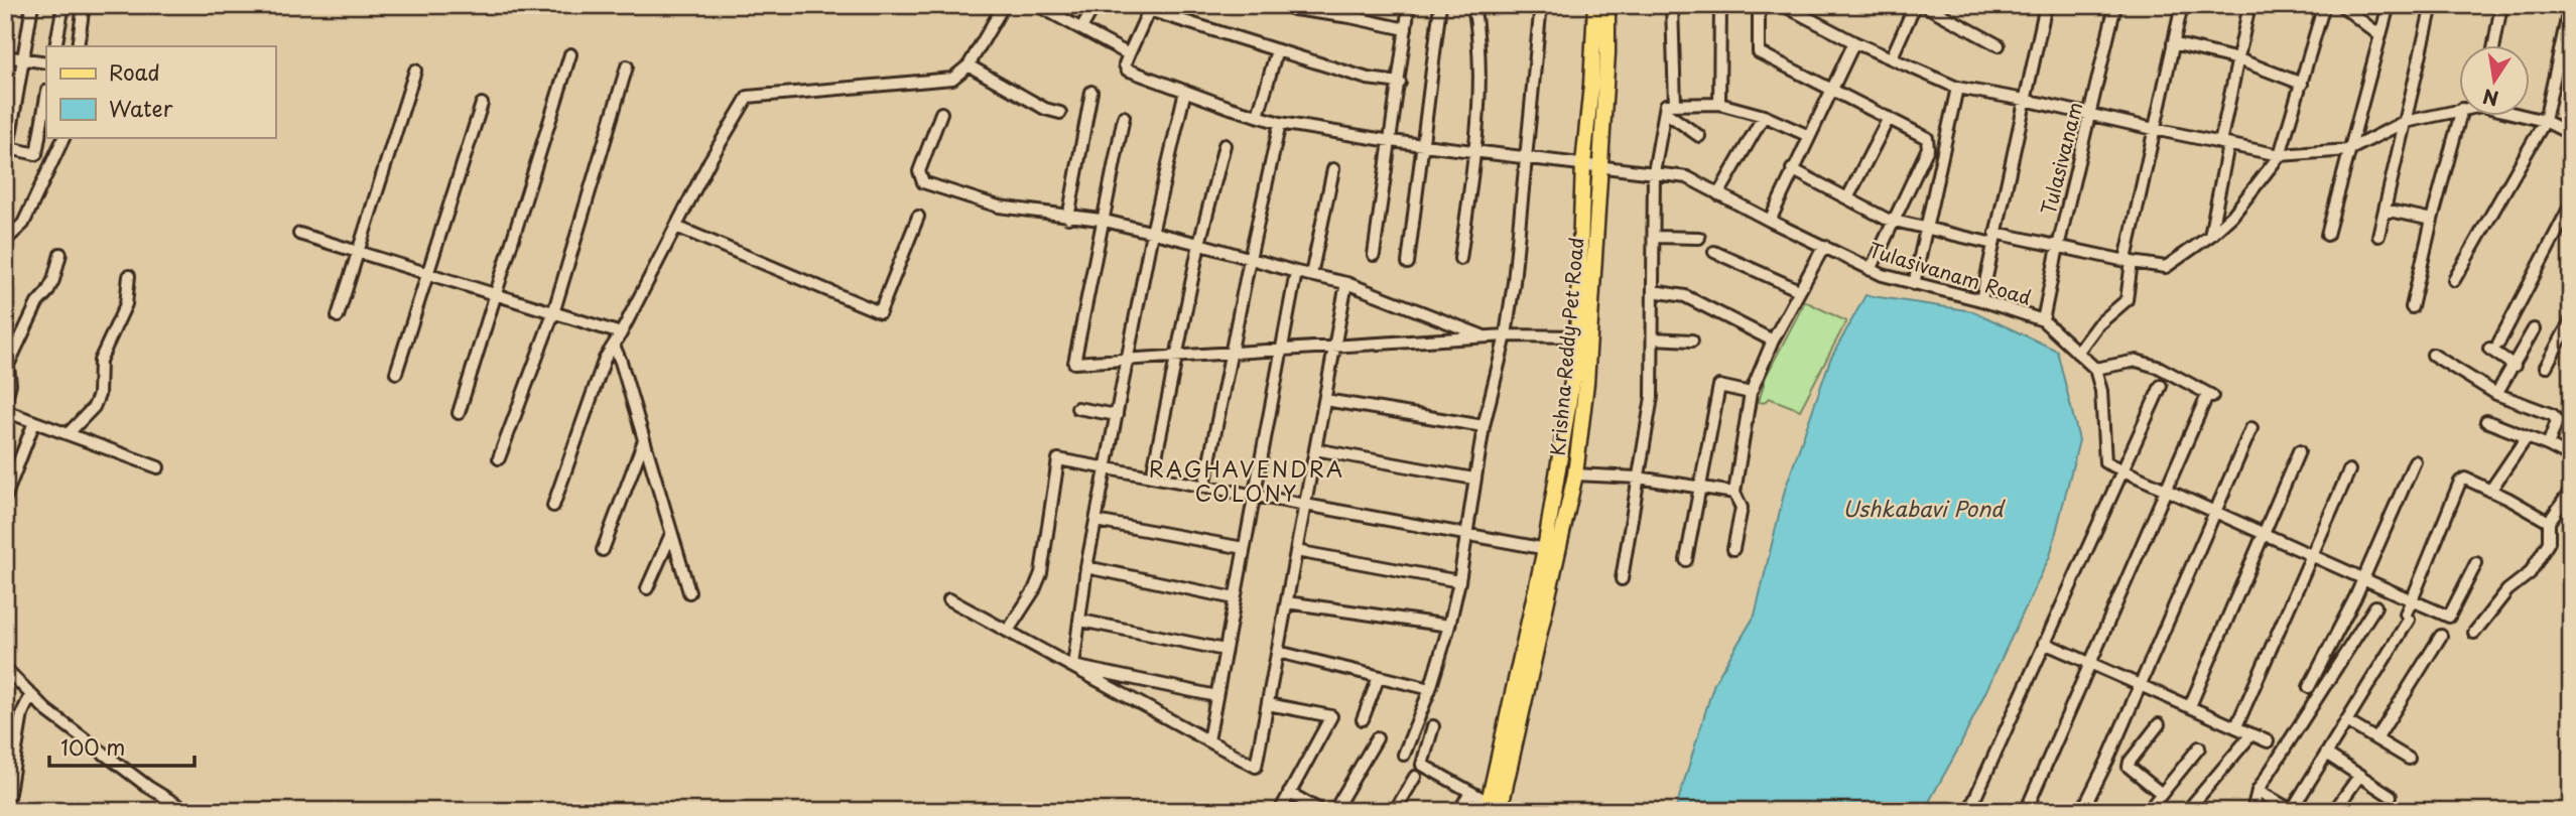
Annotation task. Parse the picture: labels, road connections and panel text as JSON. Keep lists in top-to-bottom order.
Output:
{
  "streets": {
    "main road": ["Krishna Reddy Pet Road"],
    "street": ["Tulasivanam", "Tulasivanam Road"]
  },
  "crossings": [
    ["Tulasivanam", "Tulasivanam Road"],
    ["Tulasivanam Road", "Krishna Reddy Pet Road"]
  ],
  "districts": ["RAGHAVENDRA COLONY"],
  "water": ["Ushkabavi Pond"],
  "legend": ["Road", "Water"],
  "scale_bar": "100 m",
  "north": "bottom"
}
